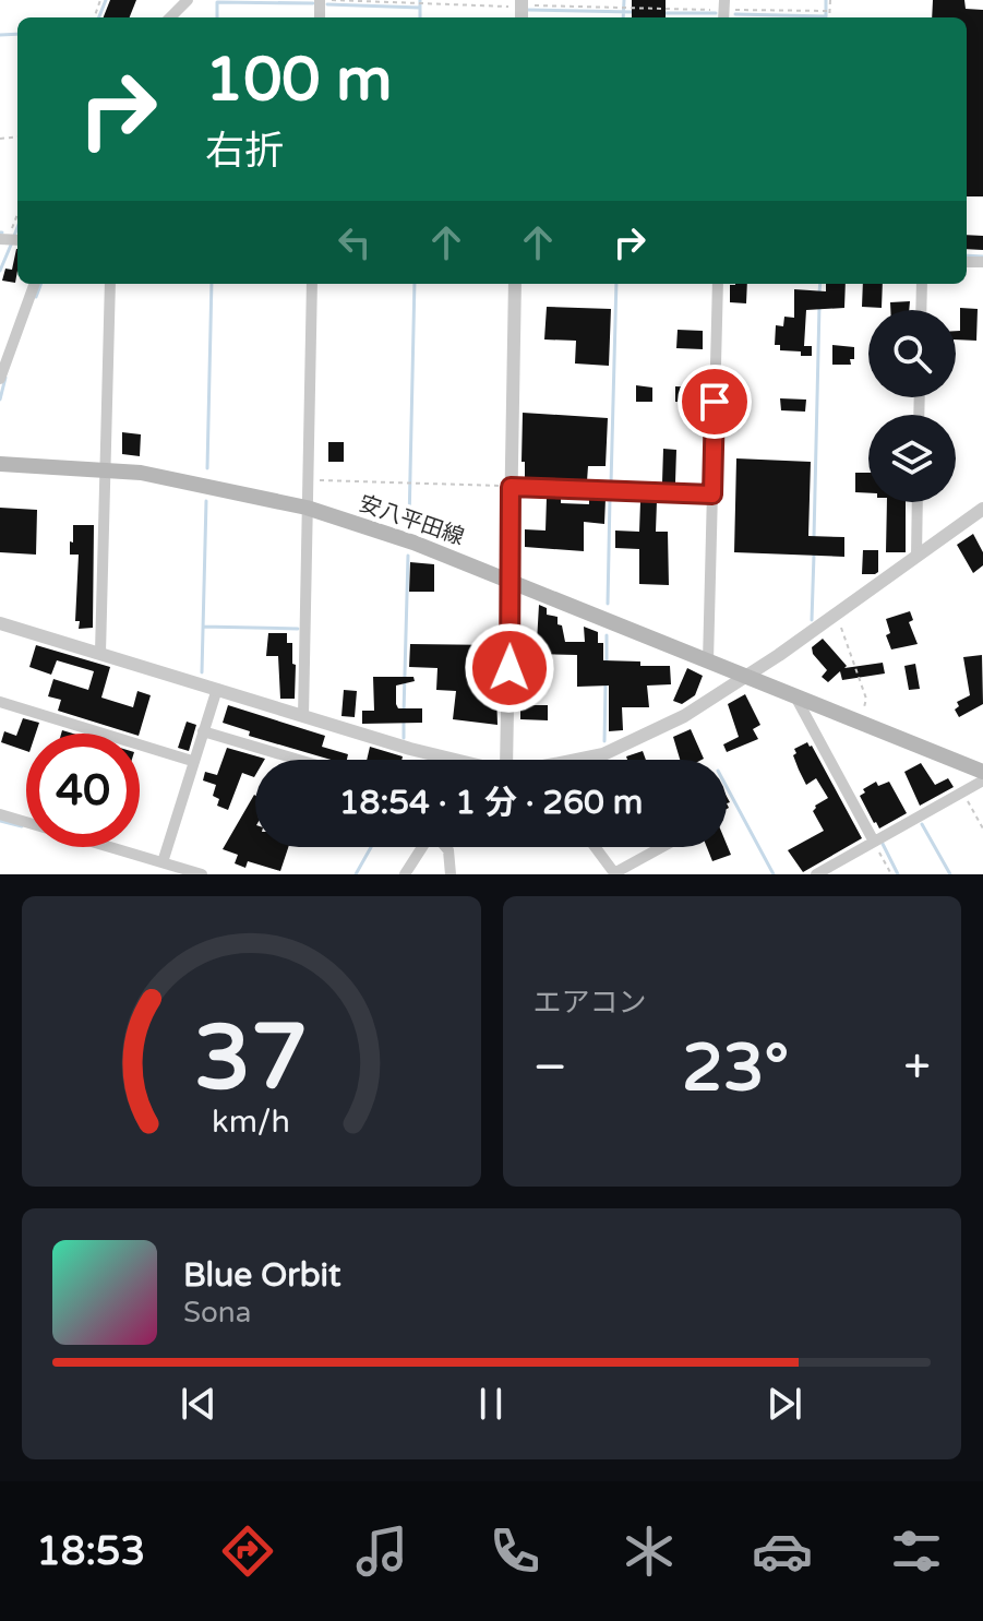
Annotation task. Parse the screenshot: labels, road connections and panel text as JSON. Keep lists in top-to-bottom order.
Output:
{
  "streets": {
    "main road": ["安八平田線"]
  },
  "page": {
    "turn": ["100 m", "右折"],
    "limit": "40",
    "trip": "18:54 · 1 分 · 260 m",
    "tile": "エアコン",
    "heat": ["−", "23°", "+"],
    "song": ["Blue Orbit", "Sona"],
    "tabs": "18:53",
    "gauge": ["37", "km/h"]
  }
}
